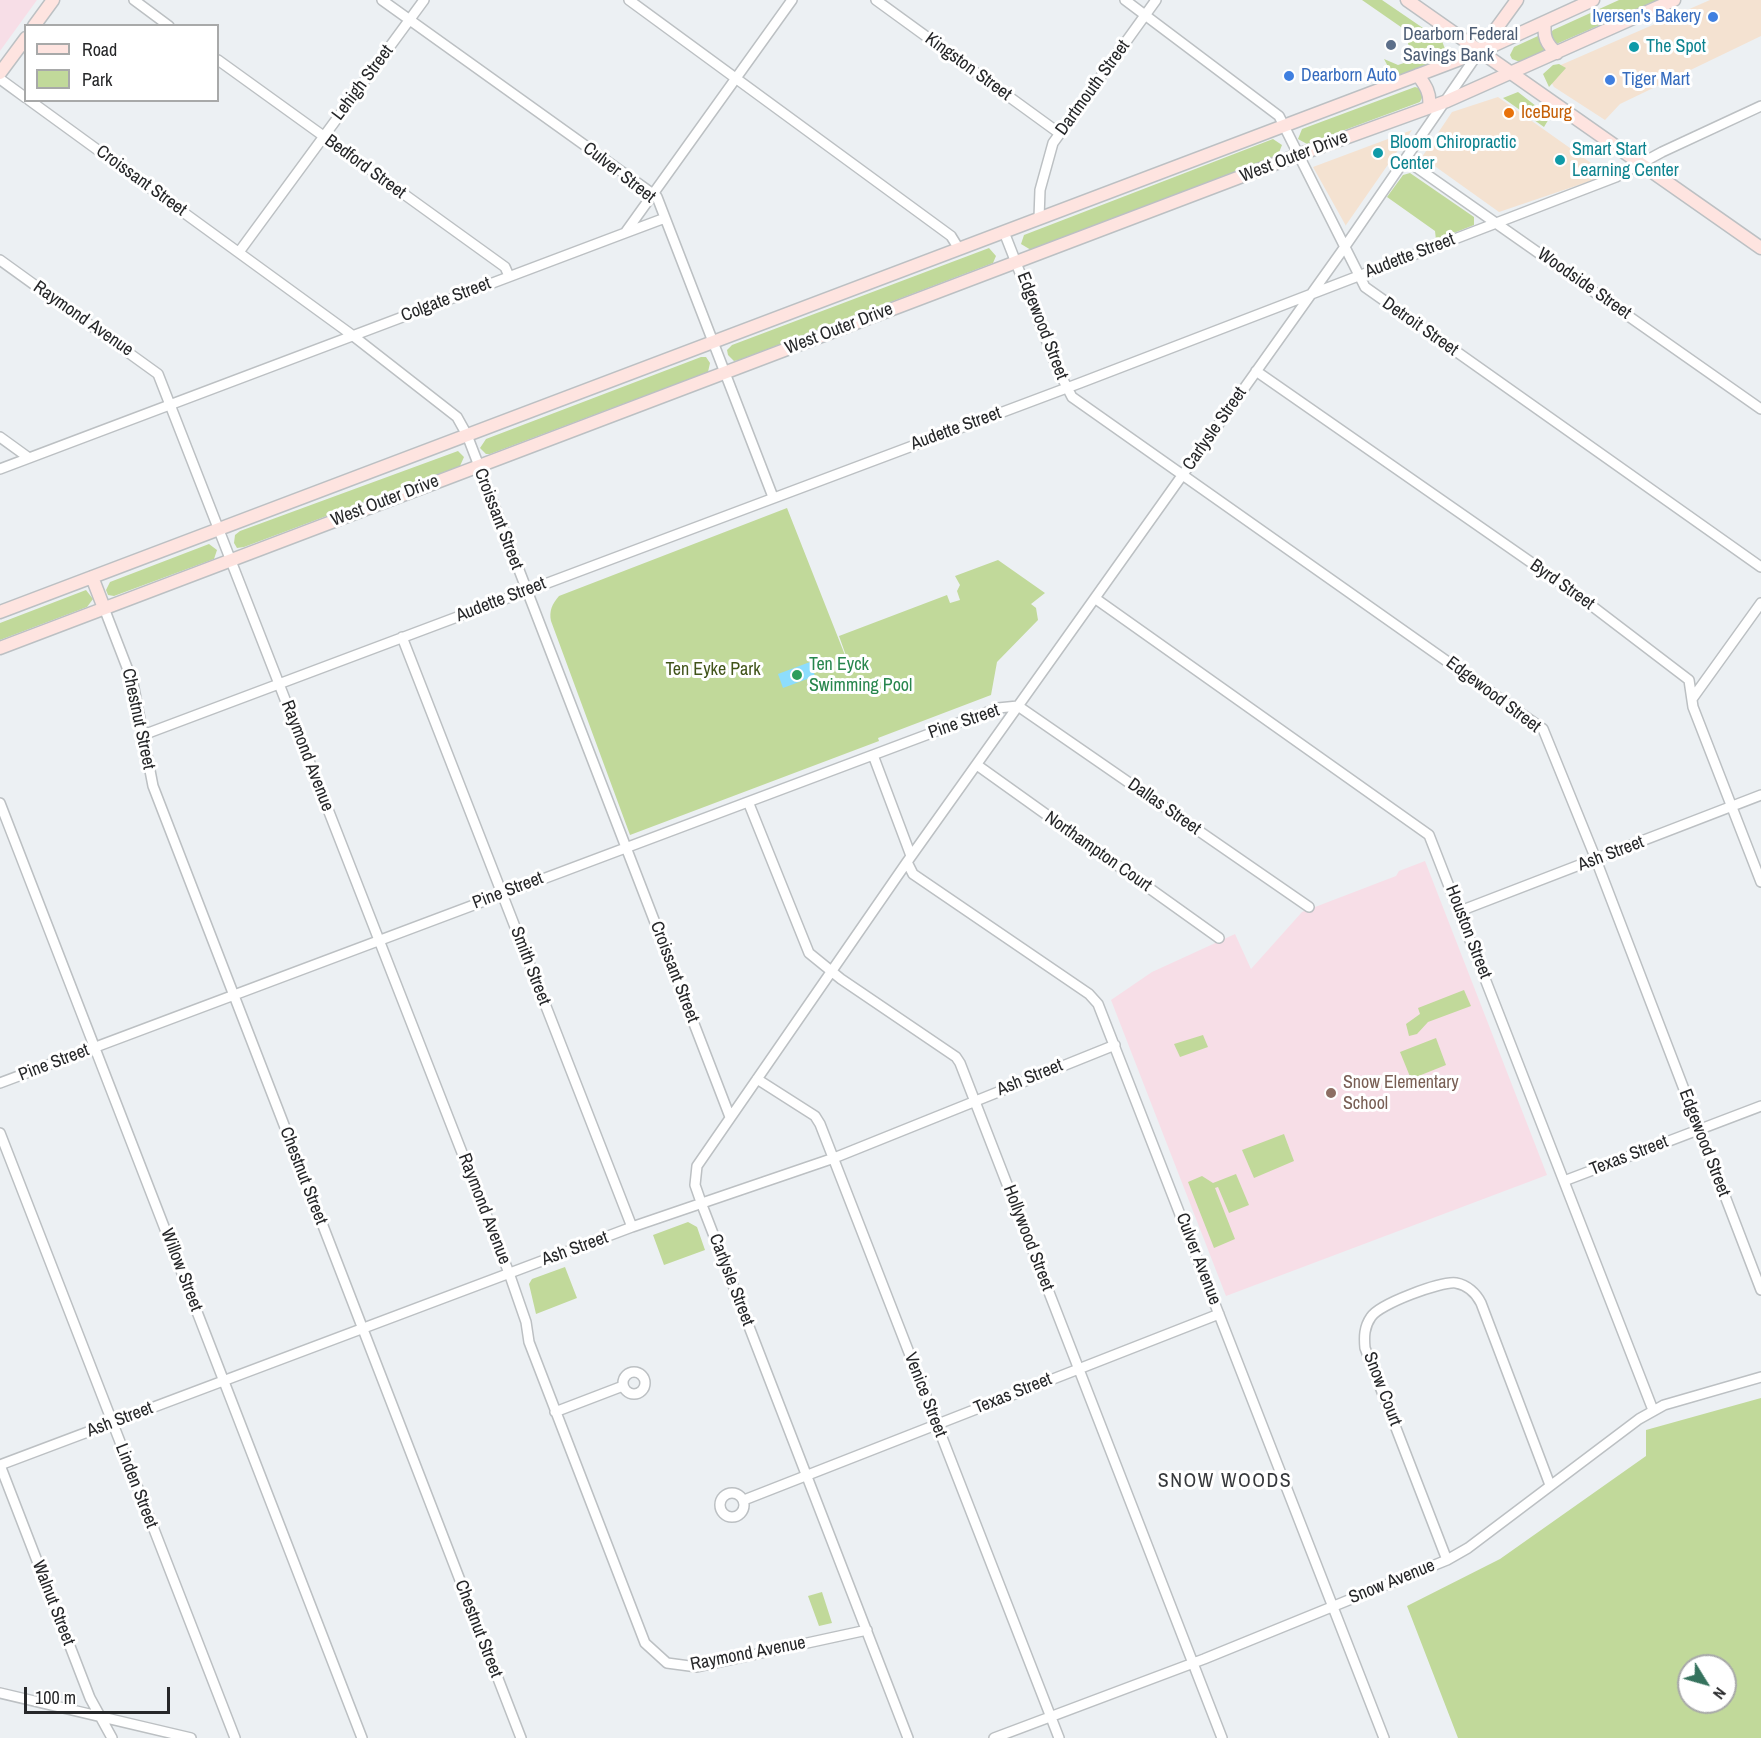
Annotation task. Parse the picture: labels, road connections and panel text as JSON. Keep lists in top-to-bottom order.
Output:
{
  "streets": {
    "main road": ["West Outer Drive", "Carlysle Street"],
    "street": [
      "Kingston Street",
      "Lehigh Street",
      "Dartmouth Street",
      "Bedford Street",
      "Culver Street",
      "Croissant Street",
      "Audette Street",
      "Woodside Street",
      "Colgate Street",
      "Raymond Avenue",
      "Edgewood Street",
      "Detroit Street",
      "Byrd Street",
      "Chestnut Street",
      "Pine Street",
      "Dallas Street",
      "Northampton Court",
      "Ash Street",
      "Houston Street",
      "Smith Street",
      "Texas Street",
      "Hollywood Street",
      "Culver Avenue",
      "Willow Street",
      "Snow Court",
      "Venice Street",
      "Linden Street",
      "Snow Avenue",
      "Walnut Street"
    ]
  },
  "crossings": [
    ["Kingston Street", "Dartmouth Street"],
    ["Lehigh Street", "Bedford Street"],
    ["Lehigh Street", "Culver Street"],
    ["Lehigh Street", "Croissant Street"],
    ["Dartmouth Street", "West Outer Drive"],
    ["Dartmouth Street", "Detroit Street"],
    ["West Outer Drive", "Culver Street"],
    ["West Outer Drive", "Croissant Street"],
    ["West Outer Drive", "Raymond Avenue"],
    ["West Outer Drive", "Edgewood Street"],
    ["West Outer Drive", "Detroit Street"],
    ["West Outer Drive", "Carlysle Street"],
    ["West Outer Drive", "Chestnut Street"],
    ["Bedford Street", "Colgate Street"],
    ["Culver Street", "Audette Street"],
    ["Culver Street", "Colgate Street"],
    ["Croissant Street", "Audette Street"],
    ["Croissant Street", "Colgate Street"],
    ["Croissant Street", "Carlysle Street"],
    ["Croissant Street", "Pine Street"],
    ["Audette Street", "Woodside Street"],
    ["Audette Street", "Raymond Avenue"],
    ["Audette Street", "Edgewood Street"],
    ["Audette Street", "Detroit Street"],
    ["Audette Street", "Carlysle Street"],
    ["Audette Street", "Chestnut Street"],
    ["Audette Street", "Smith Street"],
    ["Woodside Street", "Carlysle Street"],
    ["Colgate Street", "Raymond Avenue"],
    ["Raymond Avenue", "Carlysle Street"],
    ["Raymond Avenue", "Pine Street"],
    ["Raymond Avenue", "Ash Street"],
    ["Edgewood Street", "Carlysle Street"],
    ["Edgewood Street", "Ash Street"],
    ["Edgewood Street", "Texas Street"],
    ["Detroit Street", "Carlysle Street"],
    ["Carlysle Street", "Byrd Street"],
    ["Carlysle Street", "Pine Street"],
    ["Carlysle Street", "Dallas Street"],
    ["Carlysle Street", "Northampton Court"],
    ["Carlysle Street", "Ash Street"],
    ["Carlysle Street", "Houston Street"],
    ["Carlysle Street", "Texas Street"],
    ["Carlysle Street", "Hollywood Street"],
    ["Carlysle Street", "Culver Avenue"],
    ["Carlysle Street", "Venice Street"],
    ["Byrd Street", "Ash Street"],
    ["Chestnut Street", "Pine Street"],
    ["Chestnut Street", "Ash Street"],
    ["Pine Street", "Dallas Street"],
    ["Pine Street", "Smith Street"],
    ["Pine Street", "Hollywood Street"],
    ["Pine Street", "Culver Avenue"],
    ["Pine Street", "Willow Street"],
    ["Ash Street", "Houston Street"],
    ["Ash Street", "Smith Street"],
    ["Ash Street", "Hollywood Street"],
    ["Ash Street", "Culver Avenue"],
    ["Ash Street", "Willow Street"],
    ["Ash Street", "Venice Street"],
    ["Ash Street", "Linden Street"],
    ["Ash Street", "Walnut Street"],
    ["Houston Street", "Texas Street"],
    ["Houston Street", "Snow Avenue"],
    ["Texas Street", "Hollywood Street"],
    ["Texas Street", "Culver Avenue"],
    ["Texas Street", "Venice Street"],
    ["Hollywood Street", "Snow Avenue"],
    ["Culver Avenue", "Snow Avenue"],
    ["Snow Court", "Snow Avenue"],
    ["Venice Street", "Snow Avenue"]
  ],
  "districts": ["SNOW WOODS"],
  "parks": ["Ten Eyke Park"],
  "places": [
    "Iversen's Bakery",
    "Dearborn Federal Savings Bank",
    "The Spot",
    "Dearborn Auto",
    "Tiger Mart",
    "IceBurg",
    "Bloom Chiropractic Center",
    "Smart Start Learning Center",
    "Ten Eyck Swimming Pool",
    "Snow Elementary School"
  ],
  "legend": ["Road", "Park"],
  "scale_bar": "100 m",
  "north": "bottom right"
}
